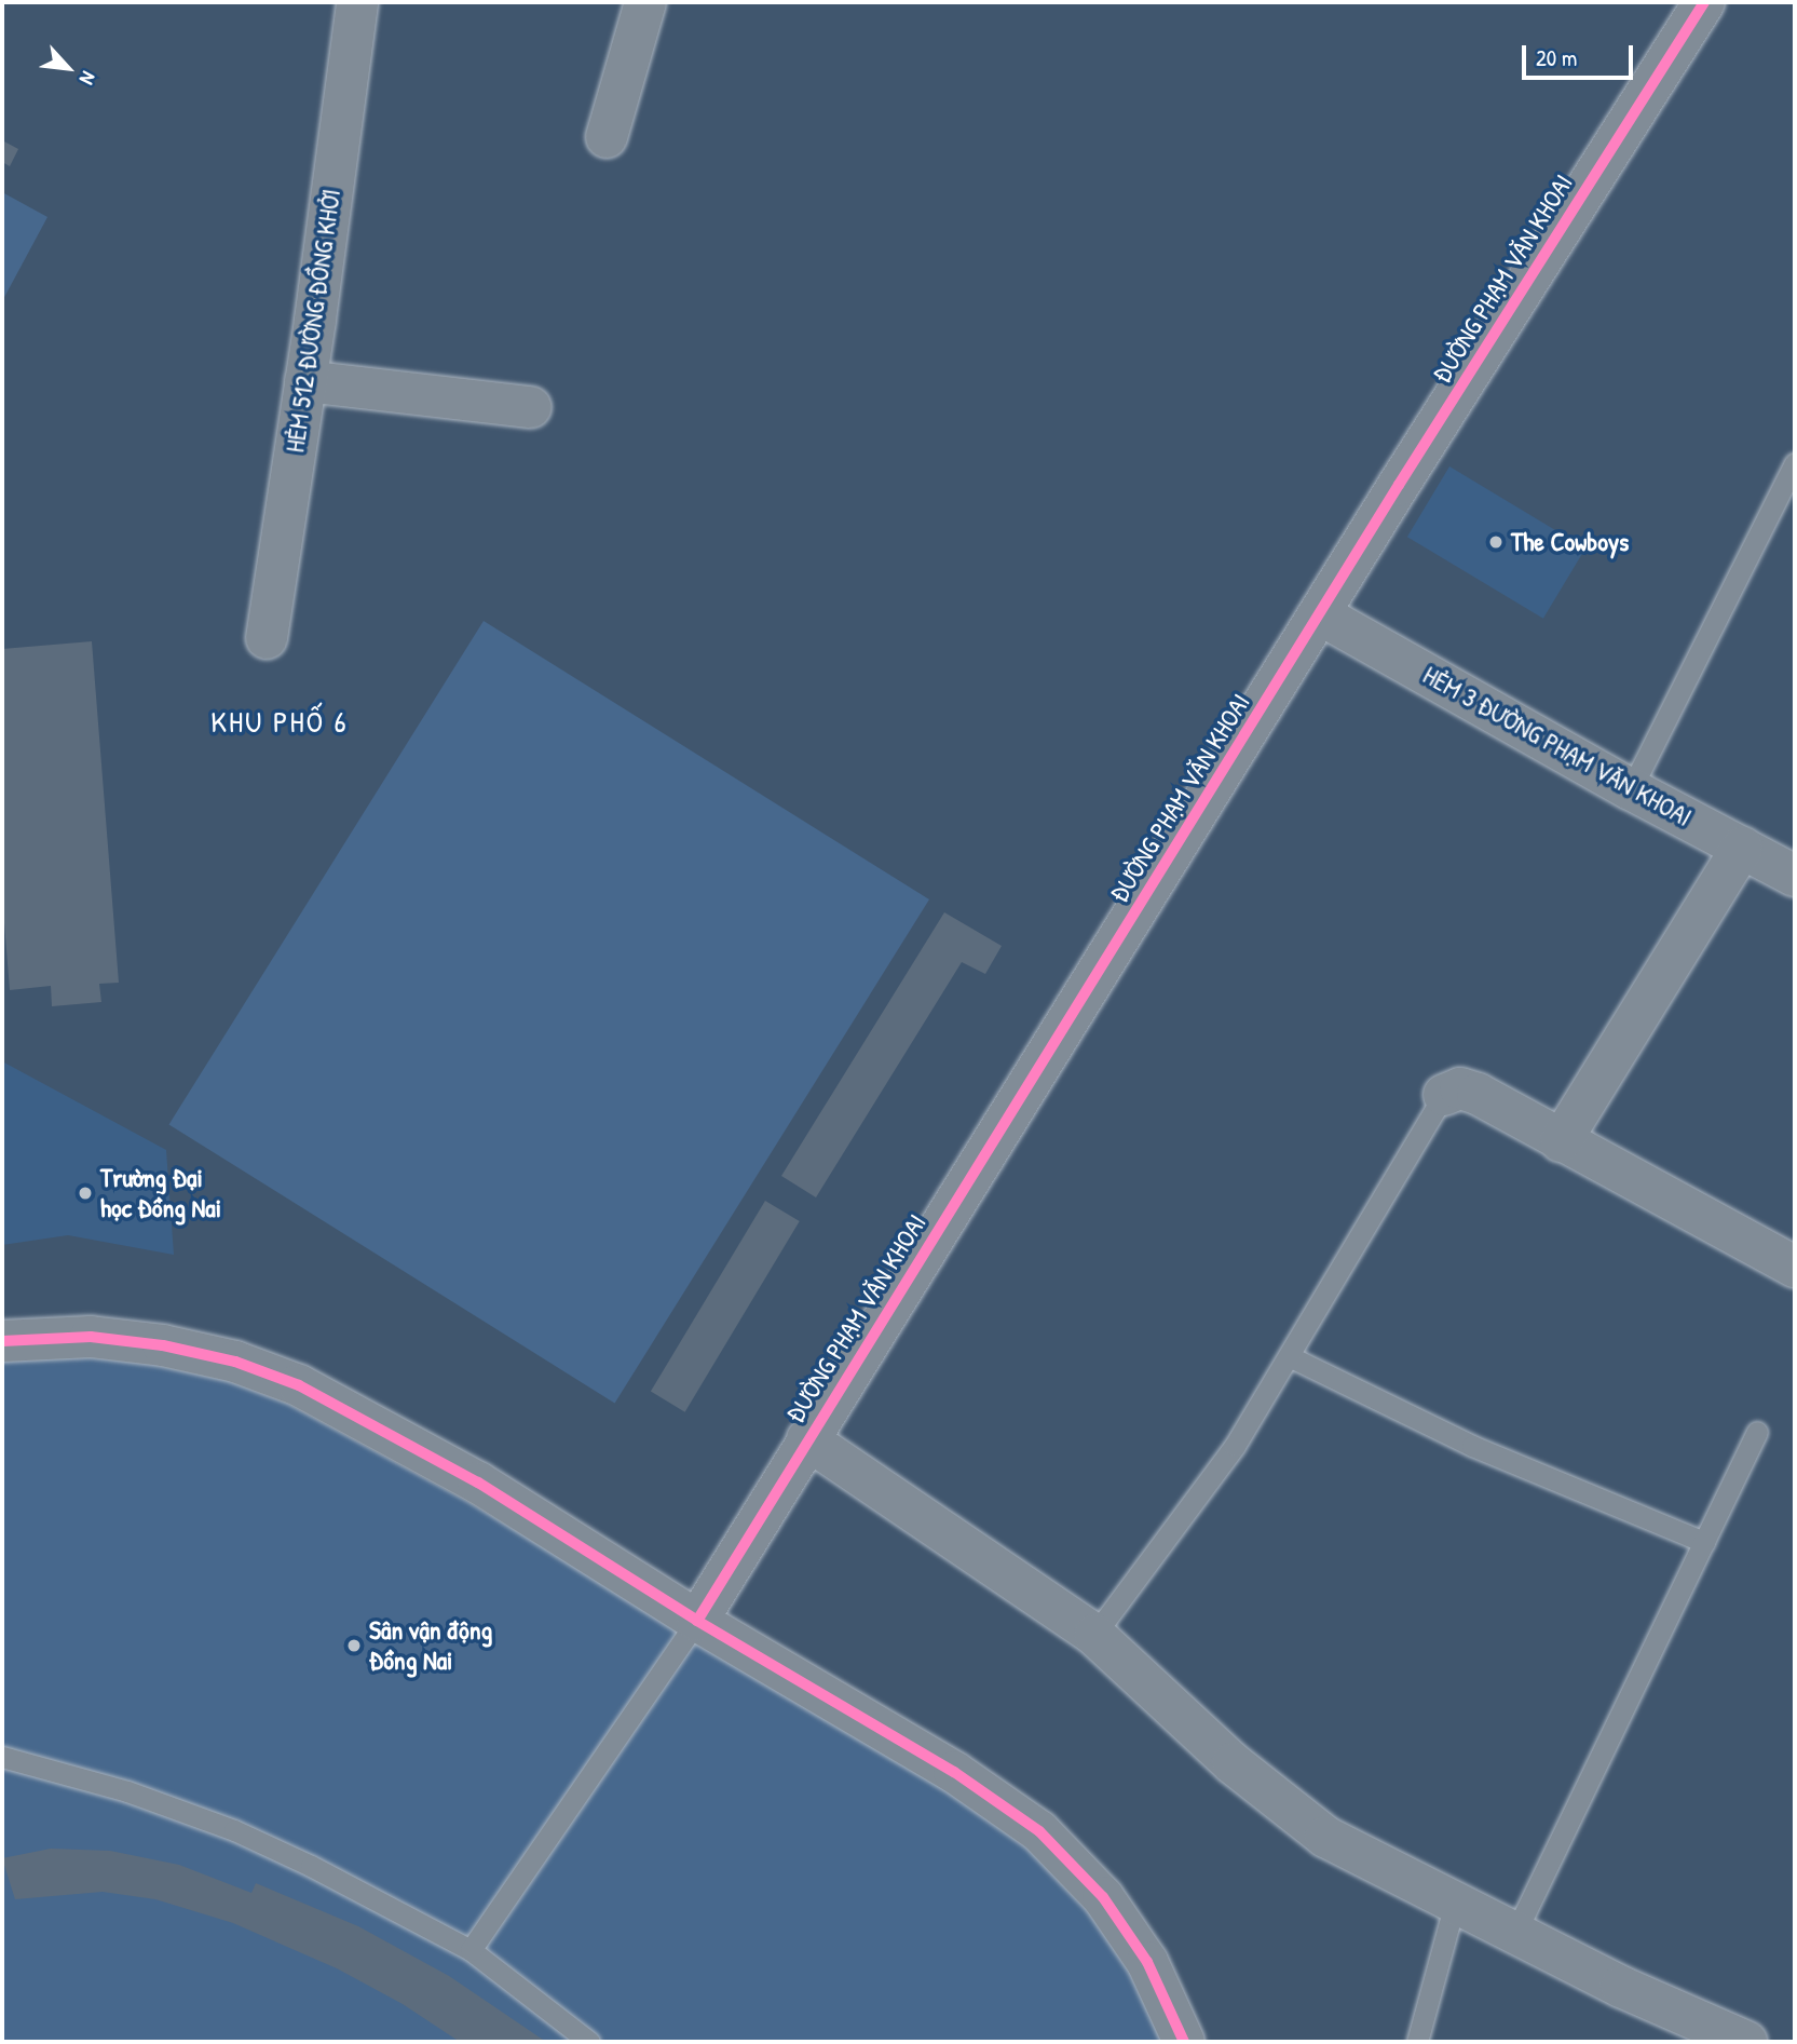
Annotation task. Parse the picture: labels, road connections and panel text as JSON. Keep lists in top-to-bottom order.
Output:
{
  "streets": {
    "street": ["ĐƯỜNG PHẠM VĂN KHOAI", "HẺM 512 ĐƯỜNG ĐỒNG KHỞI", "HẺM 3 ĐƯỜNG PHẠM VĂN KHOAI"]
  },
  "crossings": [
    ["ĐƯỜNG PHẠM VĂN KHOAI", "HẺM 3 ĐƯỜNG PHẠM VĂN KHOAI"]
  ],
  "districts": ["KHU PHỐ 6"],
  "places": ["The Cowboys", "Trường Đại học Đồng Nai", "Sân vận động Đồng Nai"],
  "scale_bar": "20 m",
  "north": "bottom right"
}
